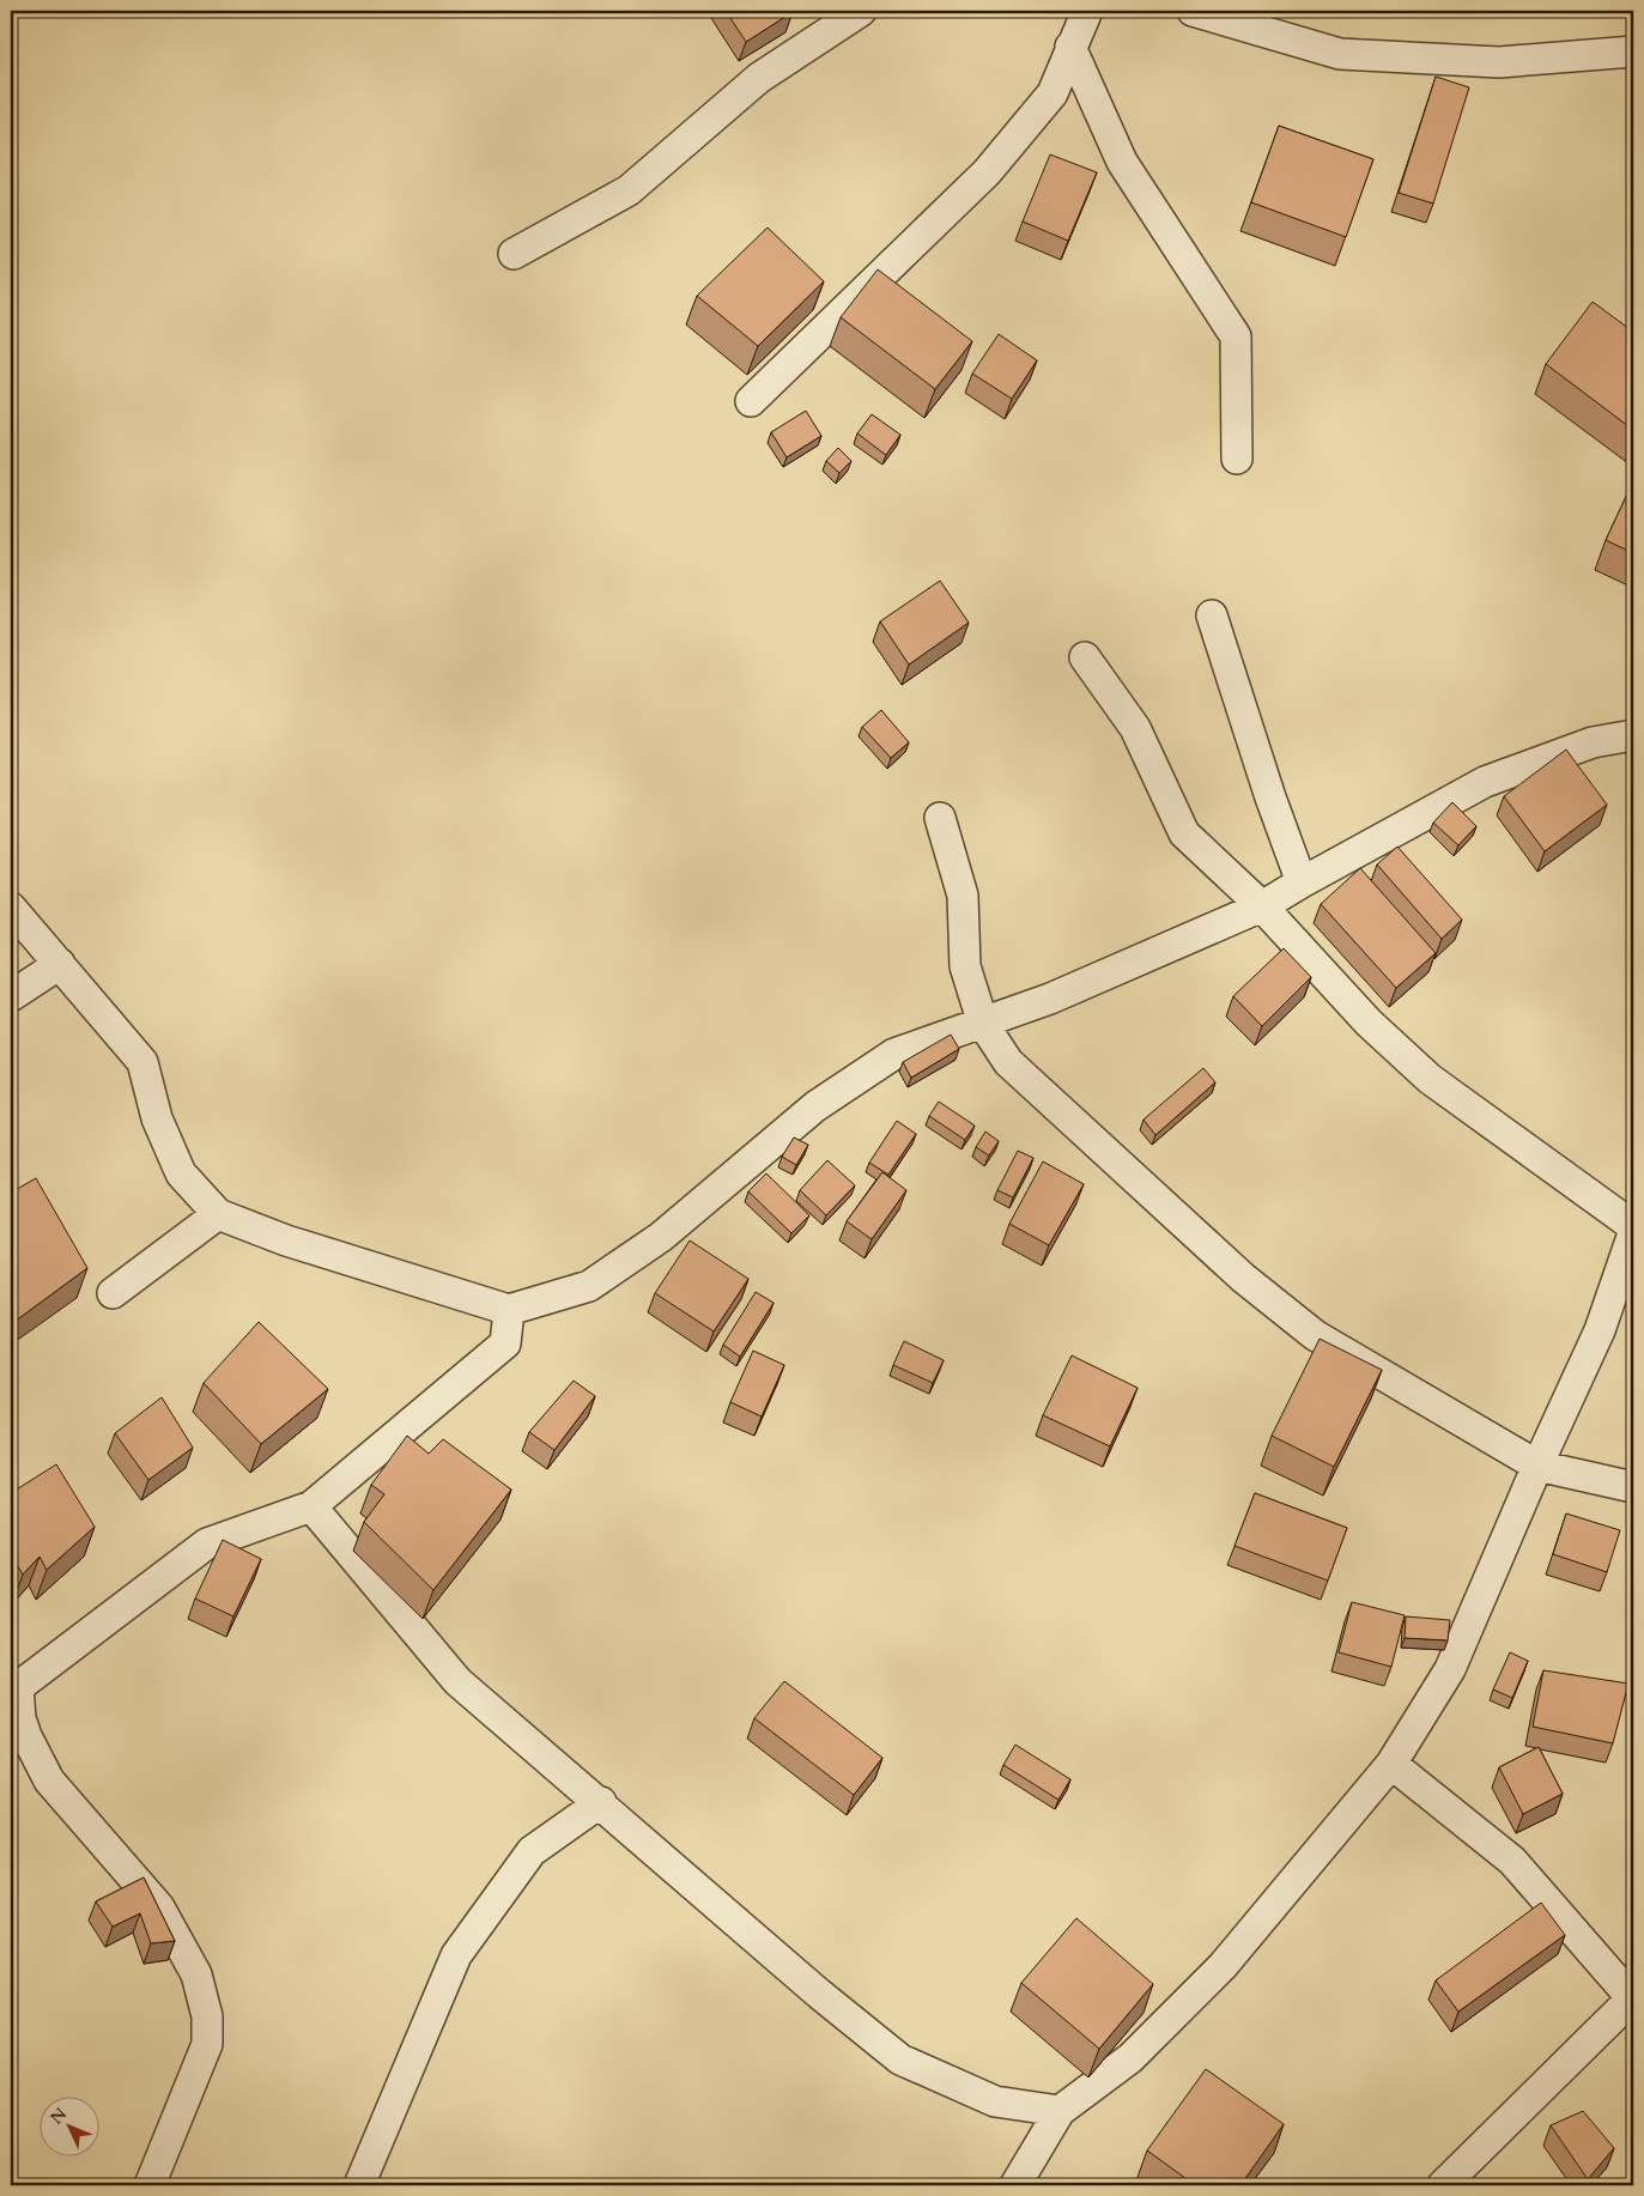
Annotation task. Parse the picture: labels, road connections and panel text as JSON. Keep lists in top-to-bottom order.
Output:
{
  "north": "top left"
}
